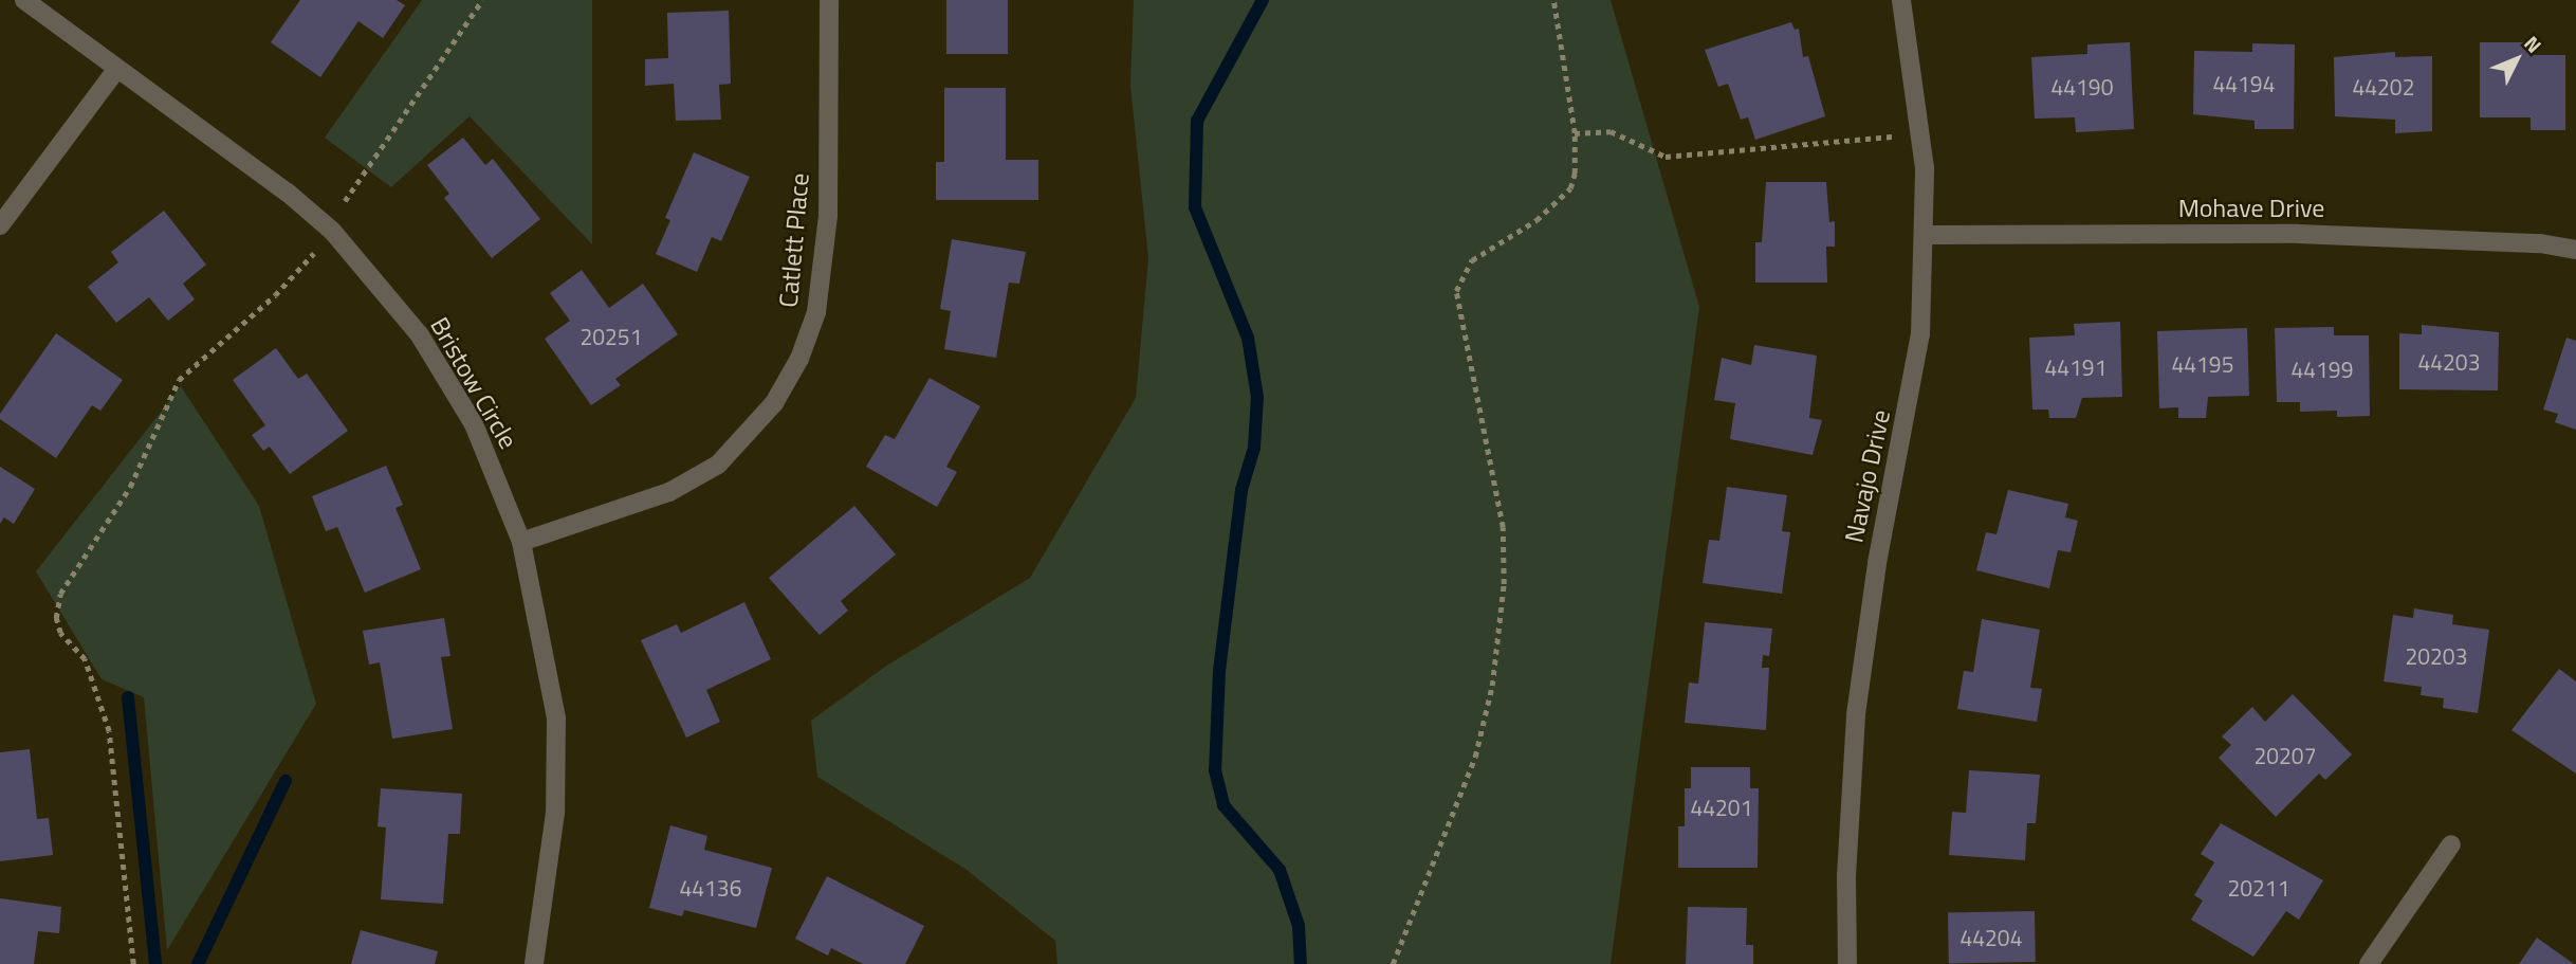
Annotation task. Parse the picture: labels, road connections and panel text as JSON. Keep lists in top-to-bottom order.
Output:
{
  "streets": {
    "street": [
      "Mohave Drive",
      "Catlett Place",
      "Bristow Circle",
      "Navajo Drive"
    ]
  },
  "crossings": [
    ["Mohave Drive", "Navajo Drive"],
    ["Catlett Place", "Bristow Circle"]
  ],
  "house_numbers": [
    "44194",
    "44190",
    "44202",
    "20251",
    "44203",
    "44195",
    "44191",
    "44199",
    "20203",
    "20207",
    "44201",
    "44136",
    "20211",
    "44204"
  ],
  "north": "top right"
}
